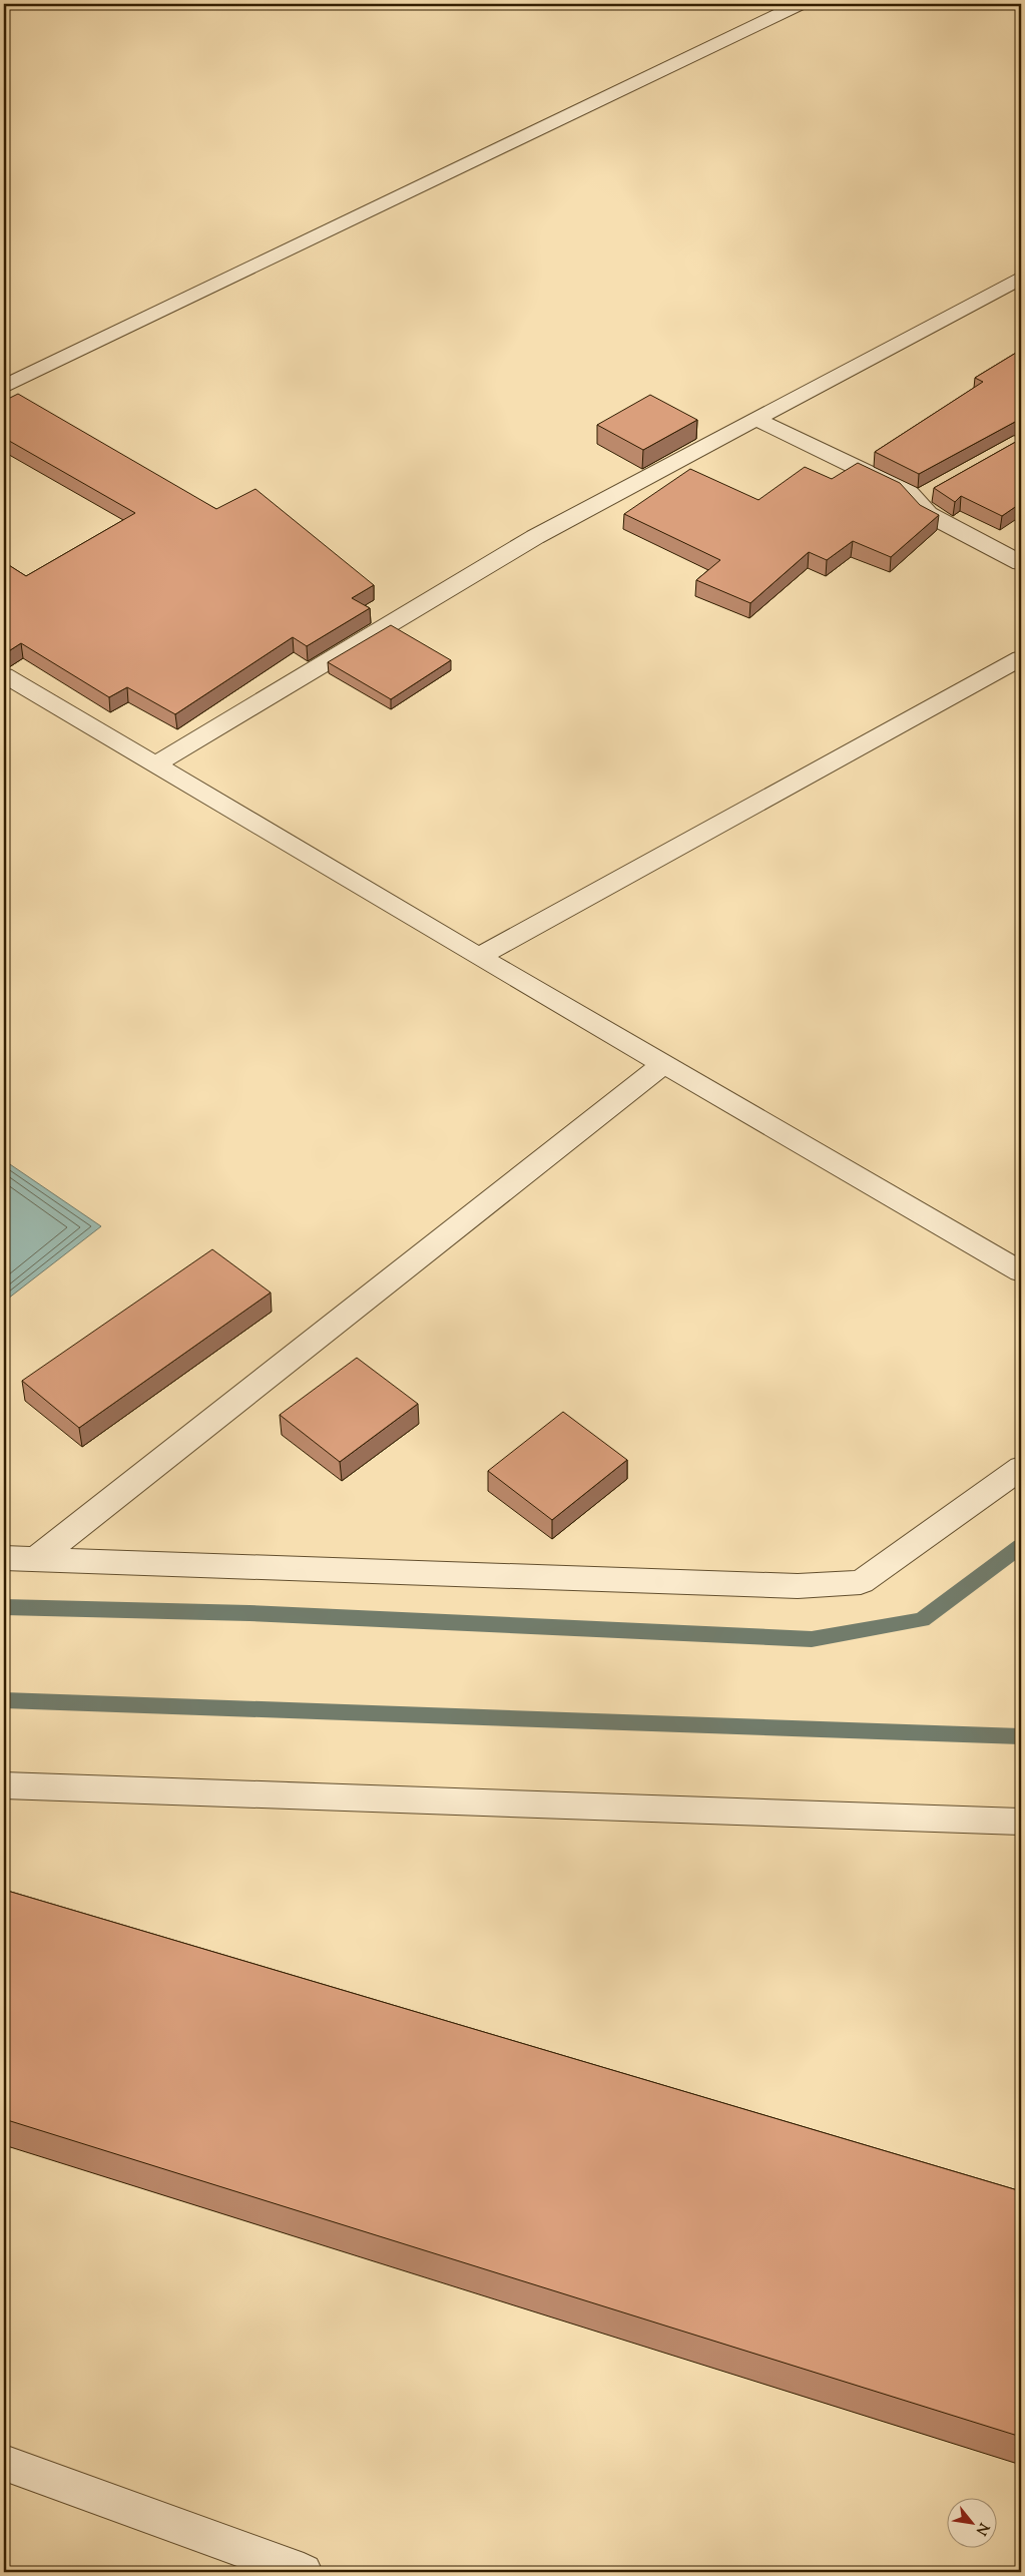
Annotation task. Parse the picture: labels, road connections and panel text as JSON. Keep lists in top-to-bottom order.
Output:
{
  "north": "bottom right"
}
